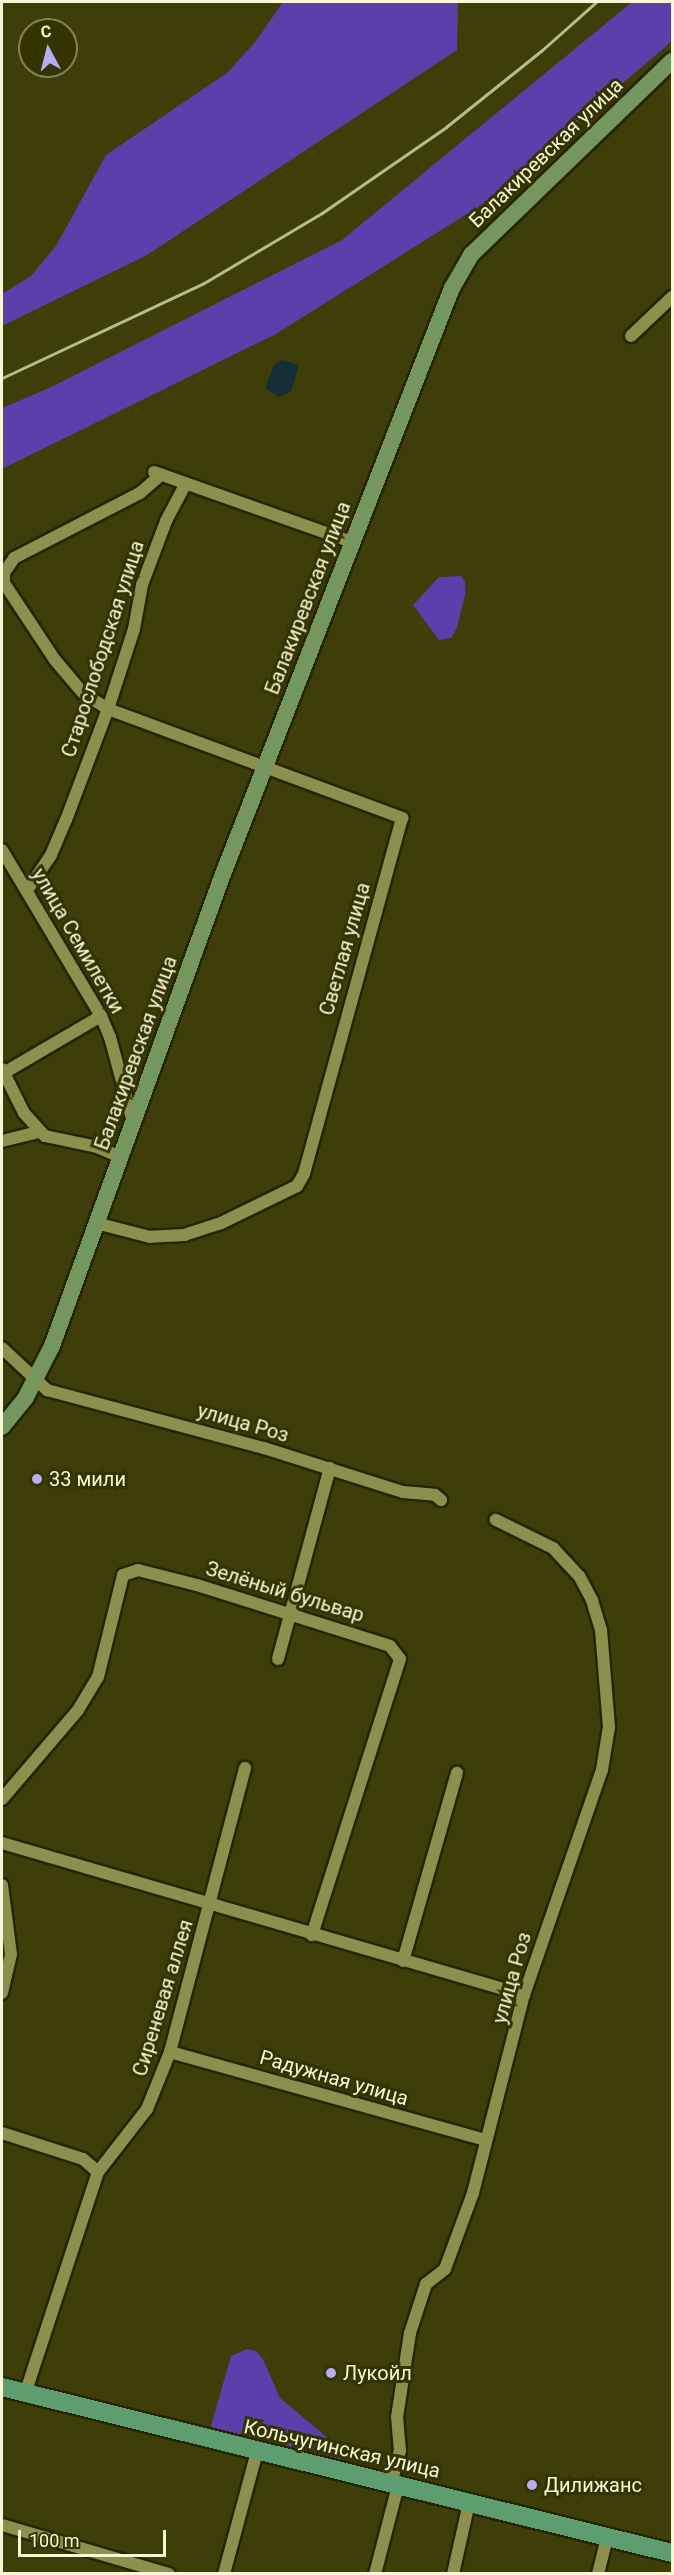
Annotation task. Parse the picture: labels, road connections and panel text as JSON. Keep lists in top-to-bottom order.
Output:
{
  "streets": {
    "main road": ["Кольчугинская улица"],
    "street": [
      "Балакиревская улица",
      "Старослободская улица",
      "улица Семилетки",
      "Светлая улица",
      "улица Роз",
      "Зелёный бульвар",
      "Сиреневая аллея",
      "Радужная улица"
    ]
  },
  "crossings": [
    ["Балакиревская улица", "улица Семилетки"],
    ["Балакиревская улица", "Светлая улица"],
    ["Балакиревская улица", "улица Роз"],
    ["Старослободская улица", "улица Семилетки"],
    ["Старослободская улица", "Светлая улица"],
    ["улица Роз", "Радужная улица"],
    ["улица Роз", "Кольчугинская улица"],
    ["Сиреневая аллея", "Радужная улица"],
    ["Сиреневая аллея", "Кольчугинская улица"]
  ],
  "places": ["33 мили", "Лукойл", "Дилижанс"],
  "scale_bar": "100 m",
  "north": "top"
}
